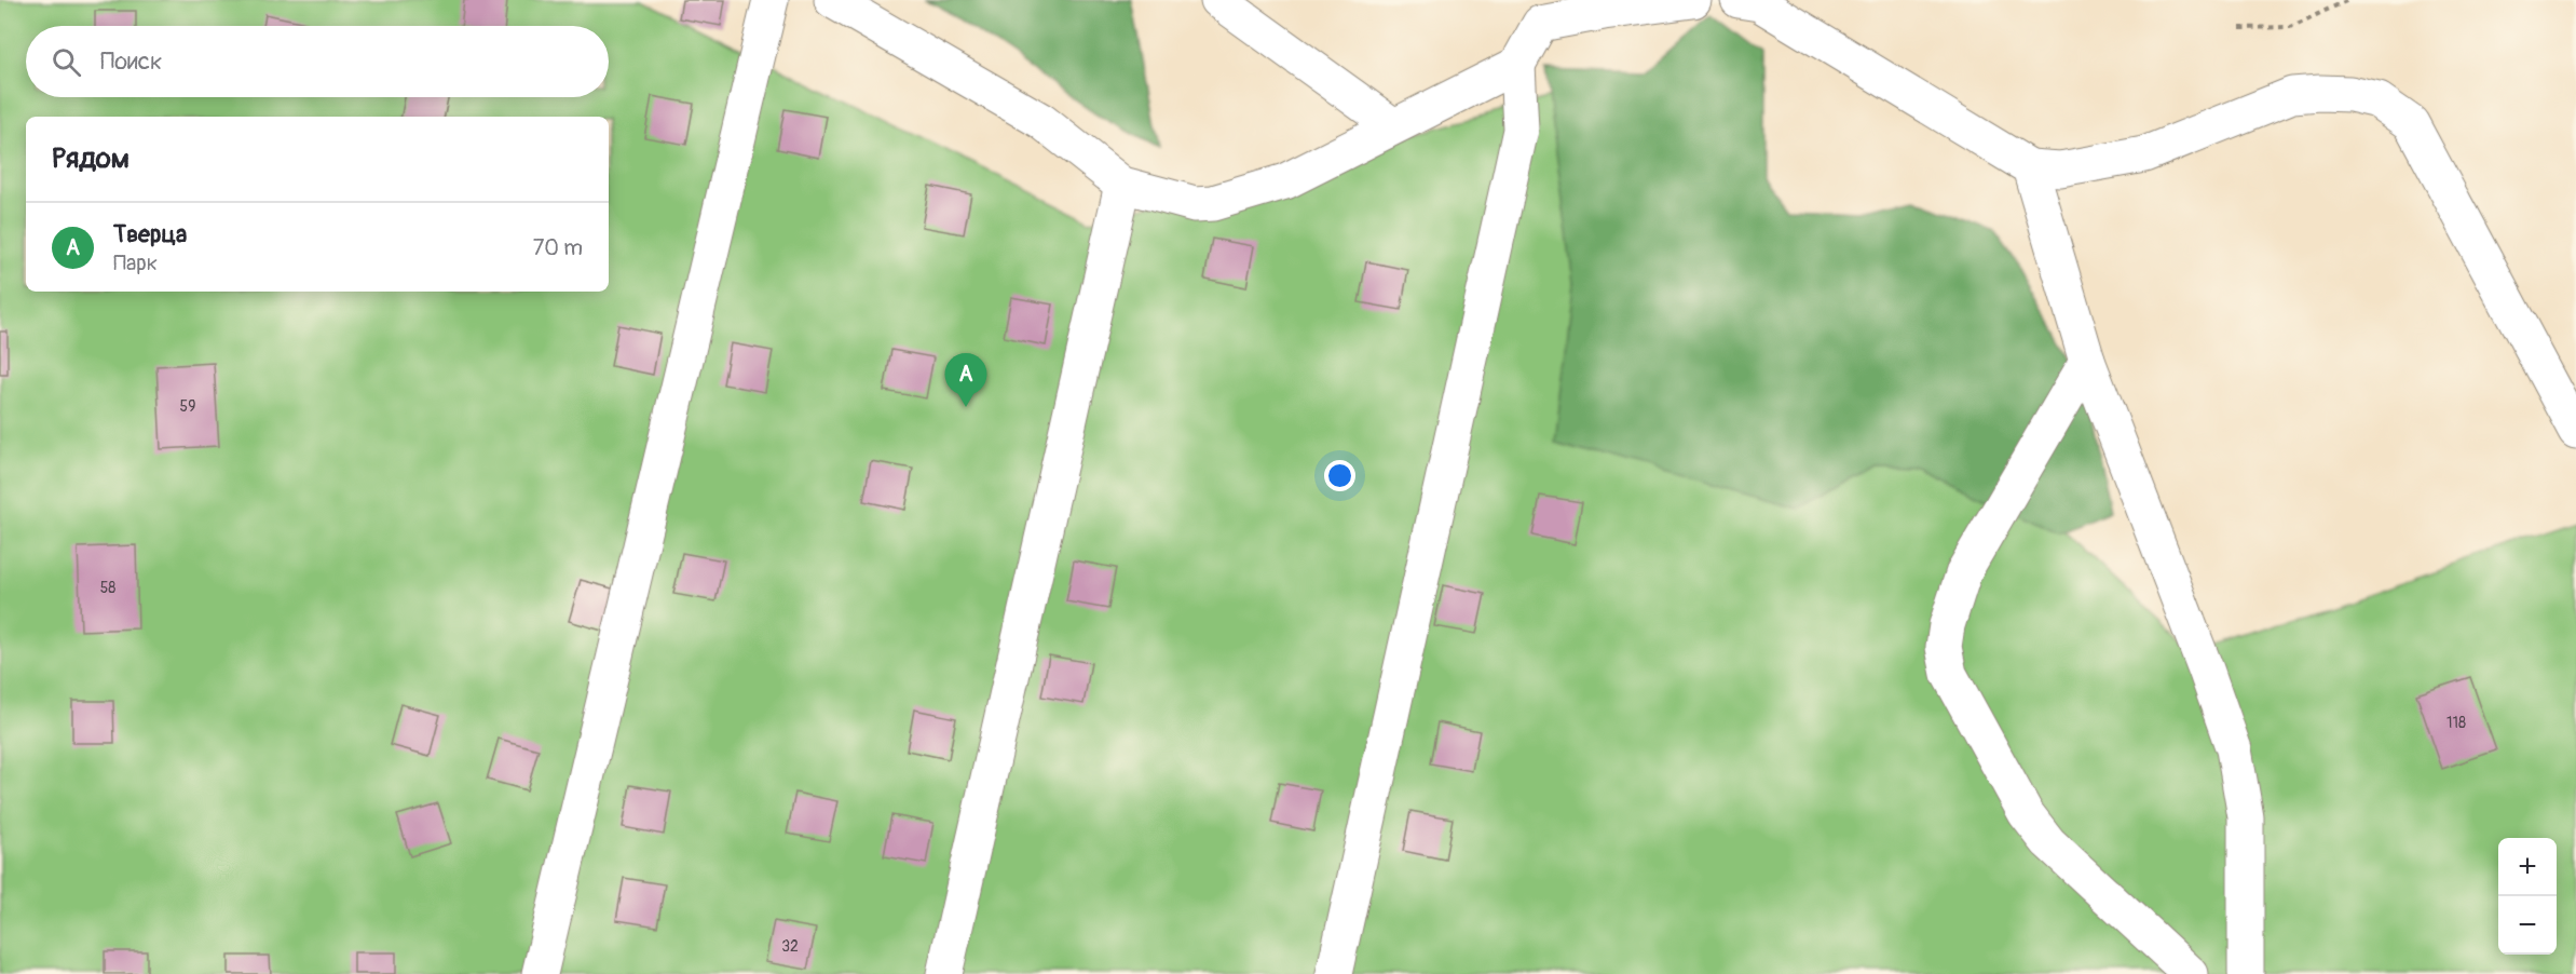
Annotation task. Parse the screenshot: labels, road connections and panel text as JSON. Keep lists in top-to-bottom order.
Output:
{
  "house_numbers": [
    "59",
    "58",
    "118",
    "32"
  ],
  "page": {
    "search": "Поиск",
    "heading": "Рядом",
    "list": [
      {
        "mark": "A",
        "name": "Тверца",
        "note": "Парк",
        "value": "70 m"
      }
    ],
    "pins": "A",
    "map_buttons": ["+", "−"]
  }
}
